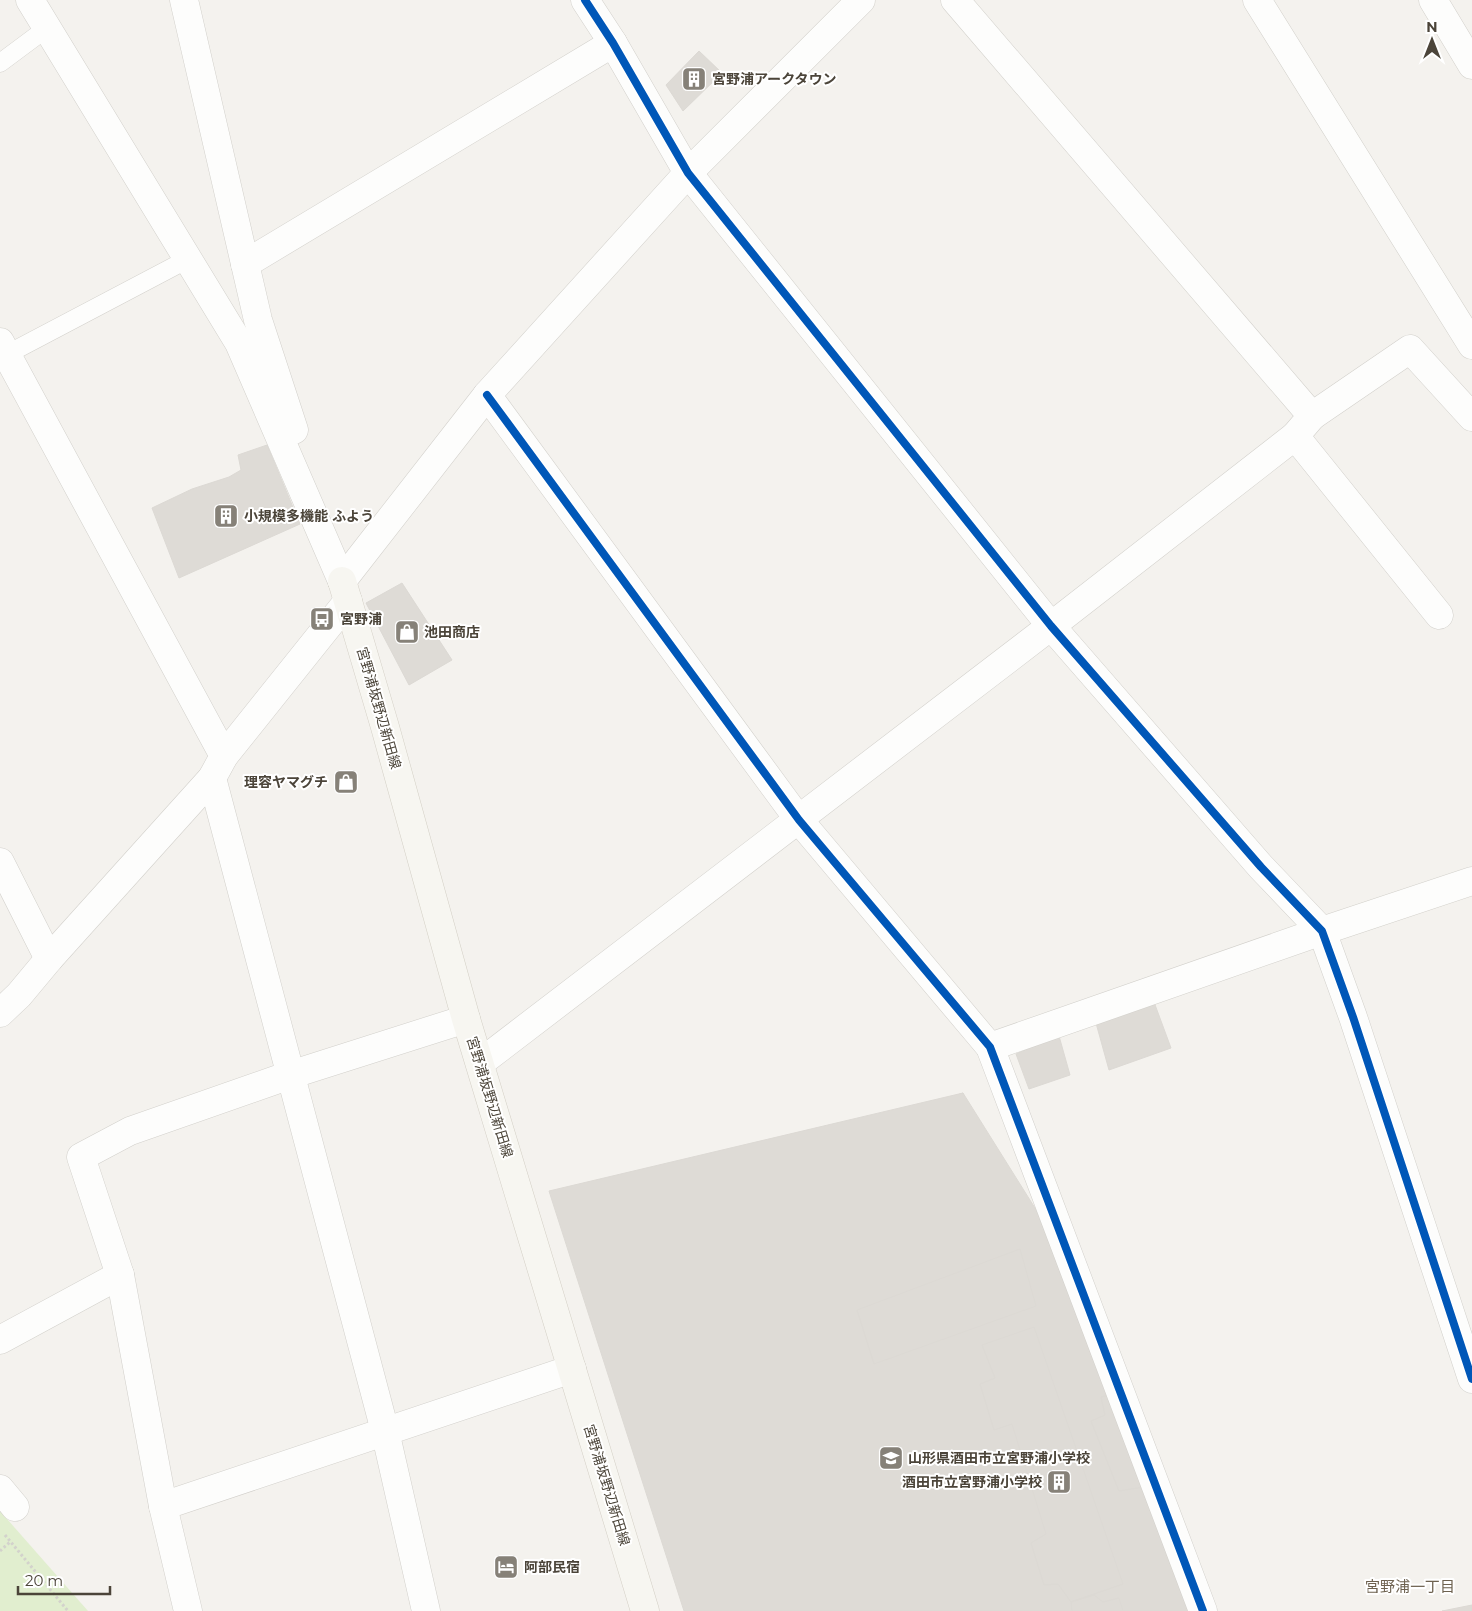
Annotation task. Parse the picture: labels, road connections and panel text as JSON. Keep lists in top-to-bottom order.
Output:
{
  "streets": {
    "main road": ["宮野浦坂野辺新田線"]
  },
  "districts": ["宮野浦一丁目"],
  "places": {
    "building": ["宮野浦アークタウン", "小規模多機能 ふよう", "酒田市立宮野浦小学校"],
    "bus stop": ["宮野浦"],
    "shop": ["池田商店", "理容ヤマグチ"],
    "school or university": ["山形県酒田市立宮野浦小学校"],
    "hotel": ["阿部民宿"]
  },
  "scale_bar": "20 m",
  "north": "top"
}
